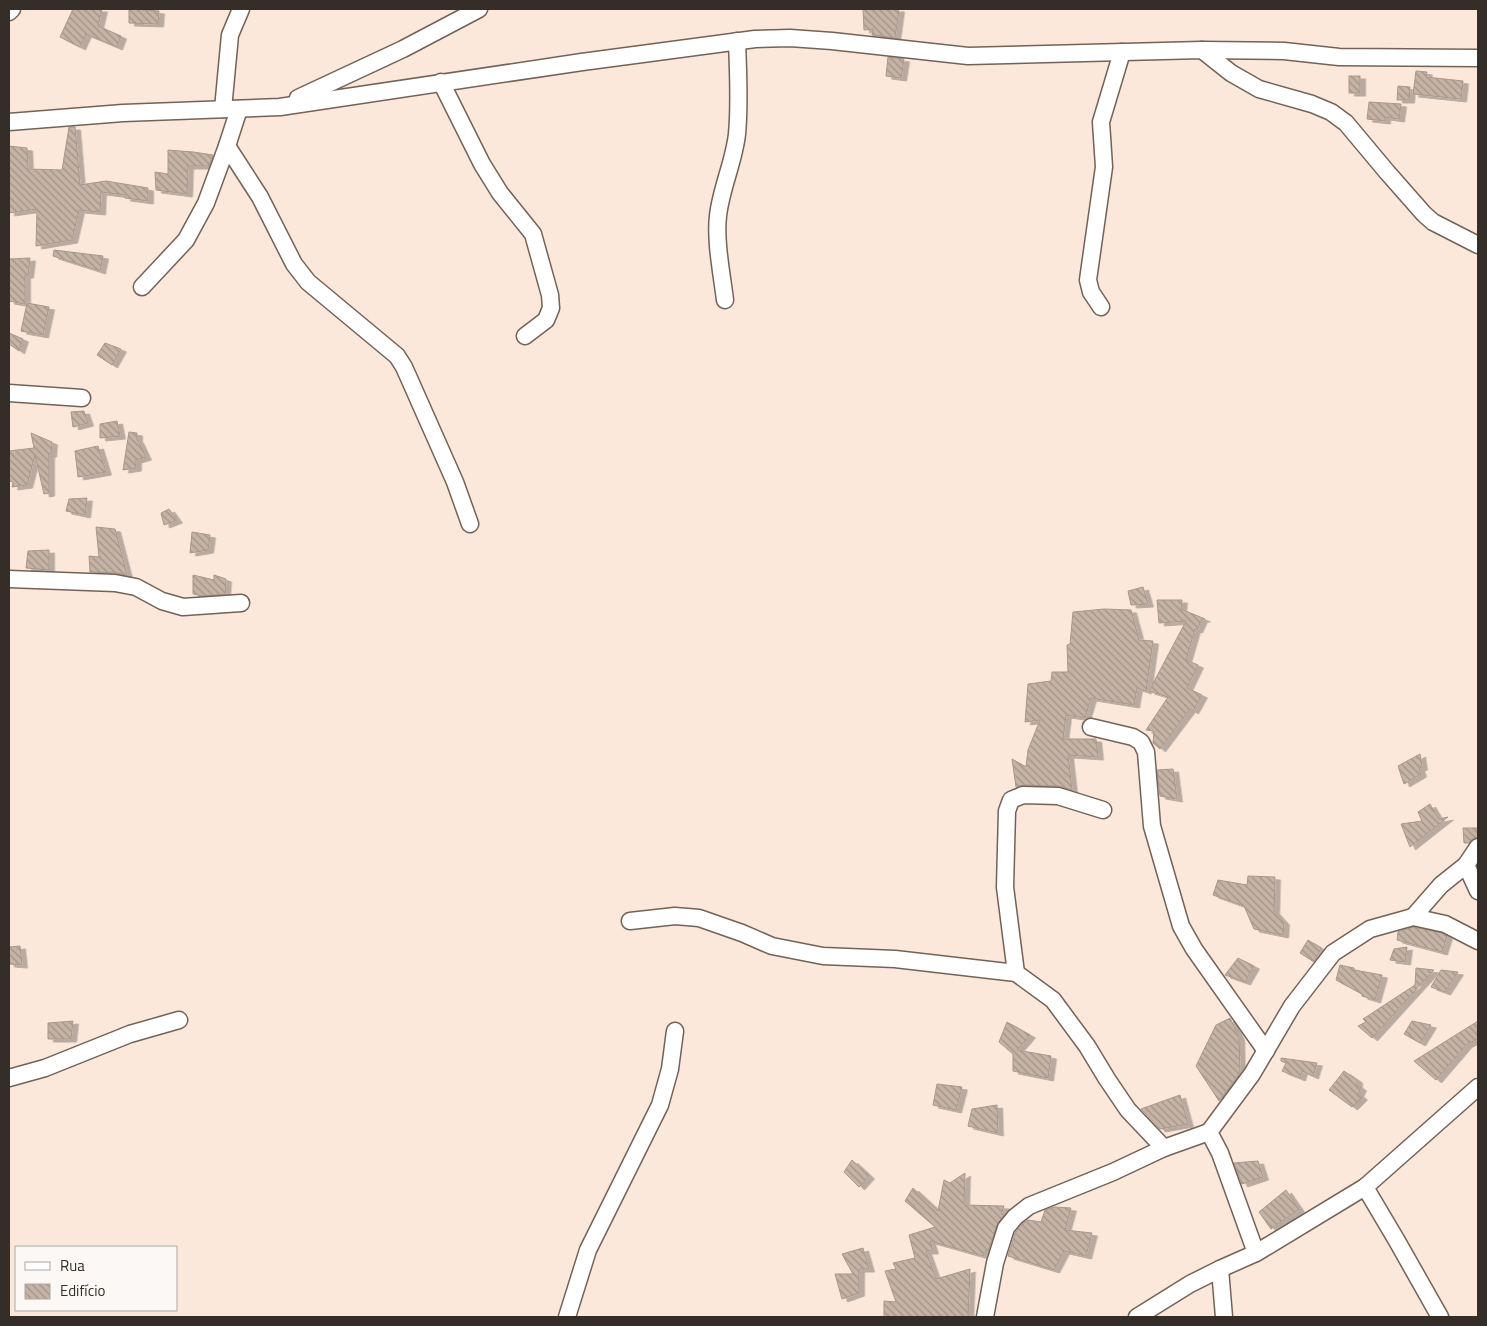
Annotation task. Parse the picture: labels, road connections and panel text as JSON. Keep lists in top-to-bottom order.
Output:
{
  "legend": ["Rua", "Edifício"]
}
